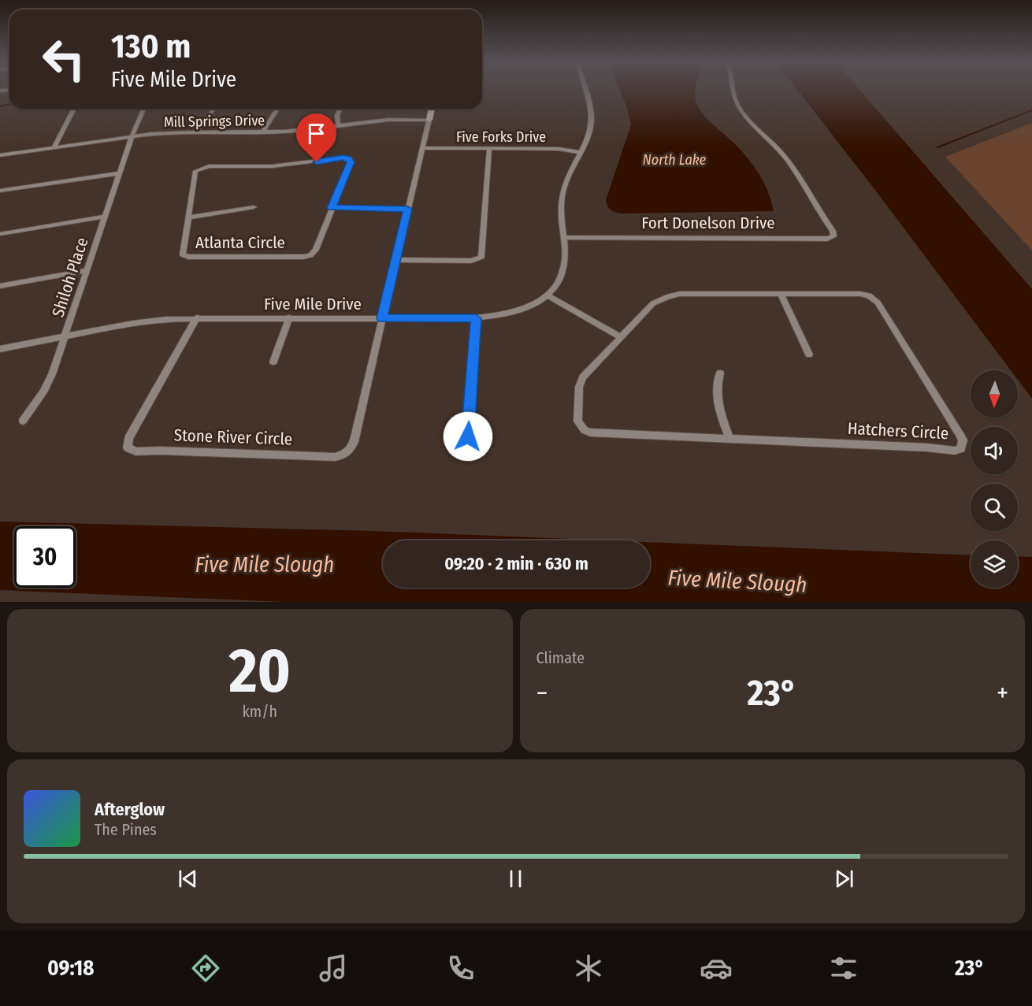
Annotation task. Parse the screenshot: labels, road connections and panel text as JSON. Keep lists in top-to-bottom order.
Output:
{
  "streets": {
    "street": [
      "Mill Springs Drive",
      "Five Forks Drive",
      "Fort Donelson Drive",
      "Atlanta Circle",
      "Shiloh Place",
      "Five Mile Drive",
      "Hatchers Circle",
      "Stone River Circle"
    ]
  },
  "crossings": [
    ["Mill Springs Drive", "Shiloh Place"],
    ["Five Forks Drive", "Five Mile Drive"],
    ["Fort Donelson Drive", "Five Mile Drive"],
    ["Shiloh Place", "Five Mile Drive"],
    ["Five Mile Drive", "Stone River Circle"]
  ],
  "water": ["North Lake", "Five Mile Slough"],
  "north": "bottom",
  "page": {
    "turn": ["130 m", "Five Mile Drive"],
    "limit": "30",
    "trip": "09:20 · 2 min · 630 m",
    "tile": [
      ["20", "km/h"],
      "Climate"
    ],
    "heat": ["−", "23°", "+"],
    "song": ["Afterglow", "The Pines"],
    "tabs": ["09:18", "23°"]
  }
}
